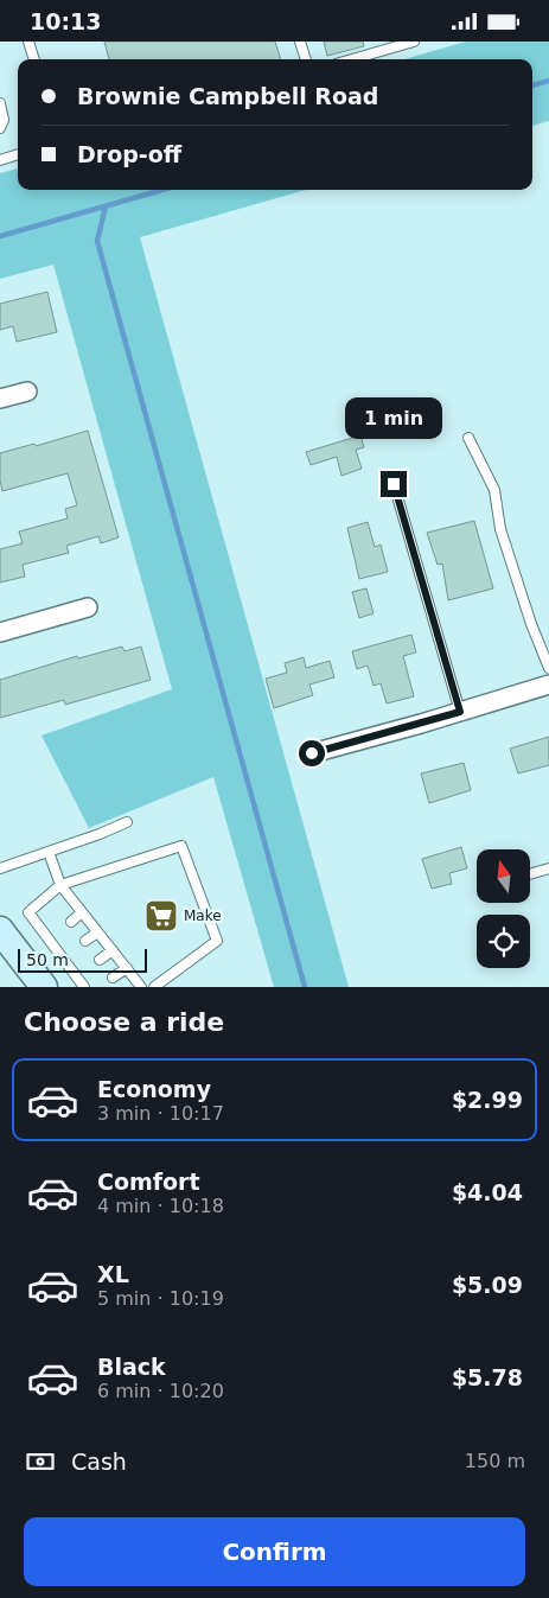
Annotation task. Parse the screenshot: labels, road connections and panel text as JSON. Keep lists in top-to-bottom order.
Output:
{
  "places": {
    "supermarket": ["Make"]
  },
  "scale_bar": "50 m",
  "north": "top",
  "page": {
    "status": "10:13",
    "banner": ["Brownie Campbell Road", "Drop-off"],
    "bubble": "1 min",
    "scale": "50 m",
    "heading": "Choose a ride",
    "list": [
      {
        "name": "Economy",
        "note": "3 min · 10:17",
        "value": "$2.99"
      },
      {
        "name": "Comfort",
        "note": "4 min · 10:18",
        "value": "$4.04"
      },
      {
        "name": "XL",
        "note": "5 min · 10:19",
        "value": "$5.09"
      },
      {
        "name": "Black",
        "note": "6 min · 10:20",
        "value": "$5.78"
      }
    ],
    "pay": ["Cash", "150 m"],
    "buttons": "Confirm"
  }
}
